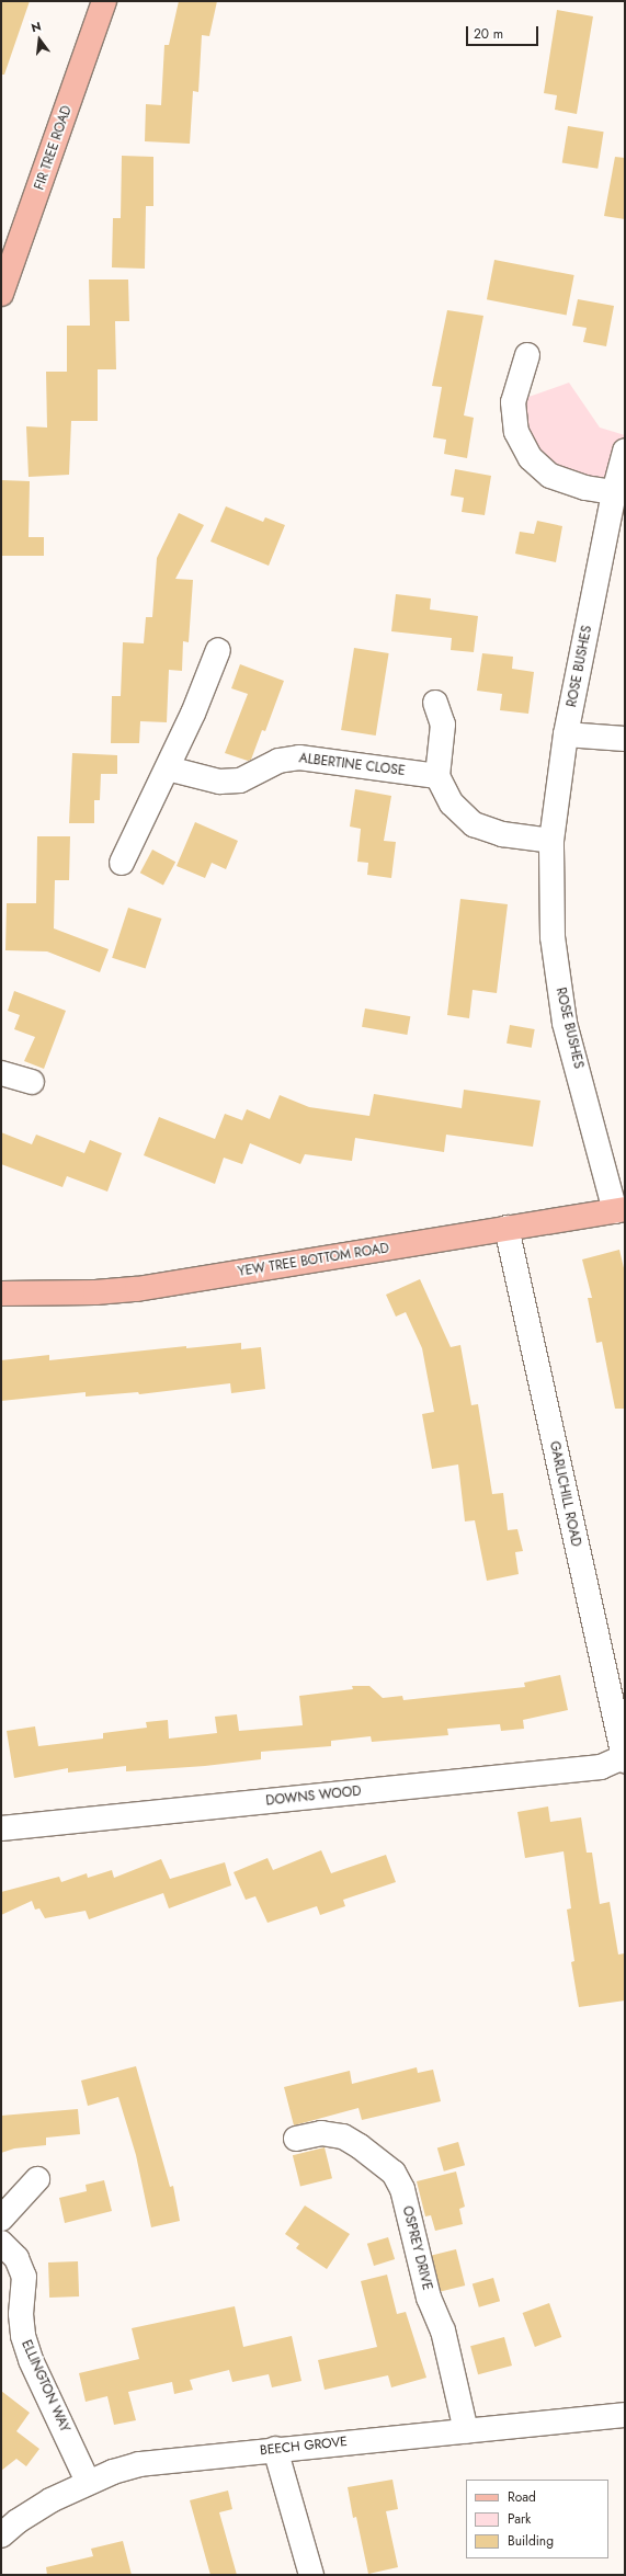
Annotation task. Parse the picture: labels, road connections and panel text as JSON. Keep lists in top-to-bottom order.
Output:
{
  "streets": {
    "main road": ["FIR TREE ROAD", "YEW TREE BOTTOM ROAD"],
    "street": [
      "ROSE BUSHES",
      "ALBERTINE CLOSE",
      "GARLICHILL ROAD",
      "DOWNS WOOD",
      "OSPREY DRIVE",
      "ELLINGTON WAY",
      "BEECH GROVE"
    ]
  },
  "crossings": [
    ["ROSE BUSHES", "YEW TREE BOTTOM ROAD"],
    ["YEW TREE BOTTOM ROAD", "GARLICHILL ROAD"],
    ["GARLICHILL ROAD", "DOWNS WOOD"],
    ["OSPREY DRIVE", "BEECH GROVE"],
    ["ELLINGTON WAY", "BEECH GROVE"]
  ],
  "legend": ["Road", "Park", "Building"],
  "scale_bar": "20 m",
  "north": "top"
}
